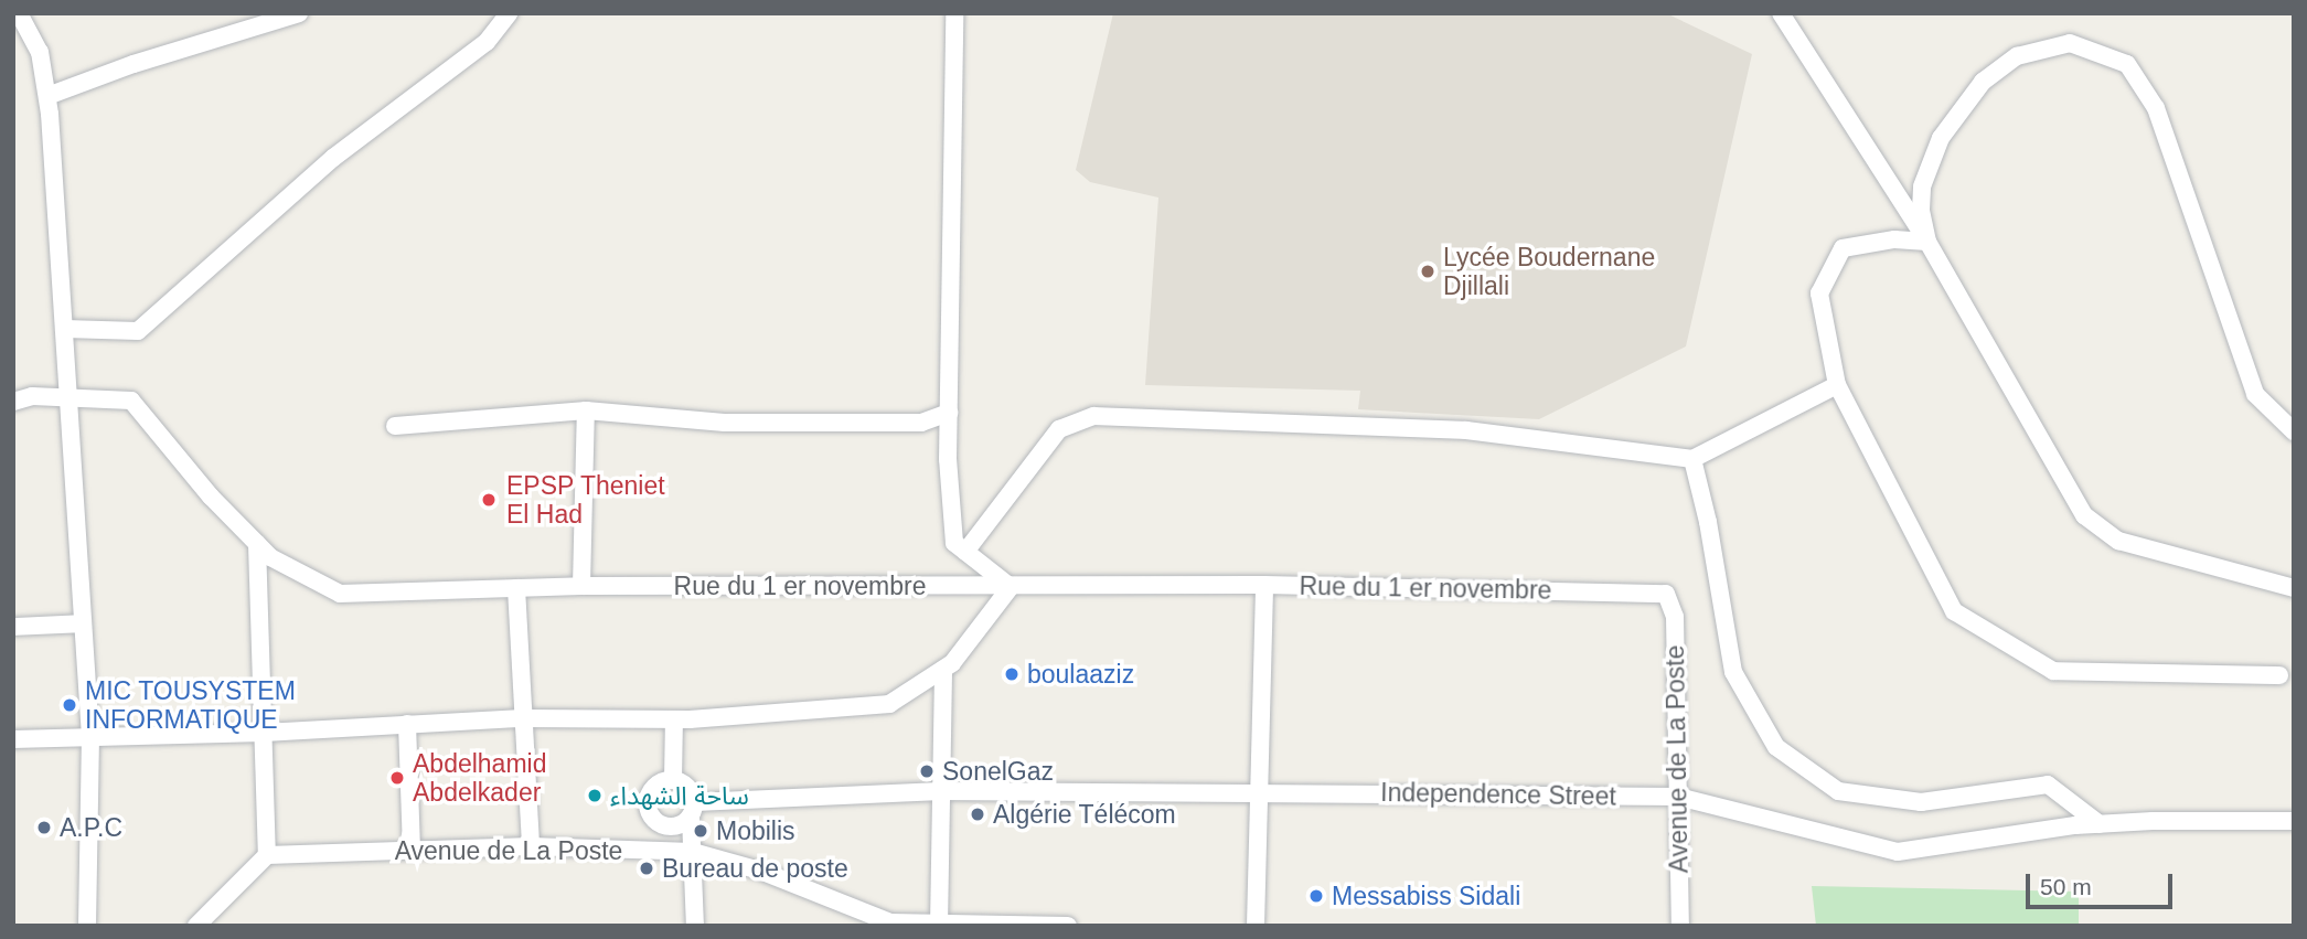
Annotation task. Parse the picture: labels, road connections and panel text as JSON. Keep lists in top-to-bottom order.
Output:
{
  "streets": {
    "street": ["Rue du 1 er novembre", "Avenue de La Poste", "Independence Street"]
  },
  "crossings": [
    ["Rue du 1 er novembre", "Avenue de La Poste"],
    ["Avenue de La Poste", "Independence Street"]
  ],
  "places": [
    "Lycée Boudernane Djillali",
    "EPSP Theniet El Had",
    "boulaaziz",
    "MIC TOUSYSTEM INFORMATIQUE",
    "SonelGaz",
    "Abdelhamid Abdelkader",
    "ساحة الشهداء",
    "Algérie Télécom",
    "A.P.C",
    "Mobilis",
    "Bureau de poste",
    "Messabiss Sidali"
  ],
  "scale_bar": "50 m"
}
